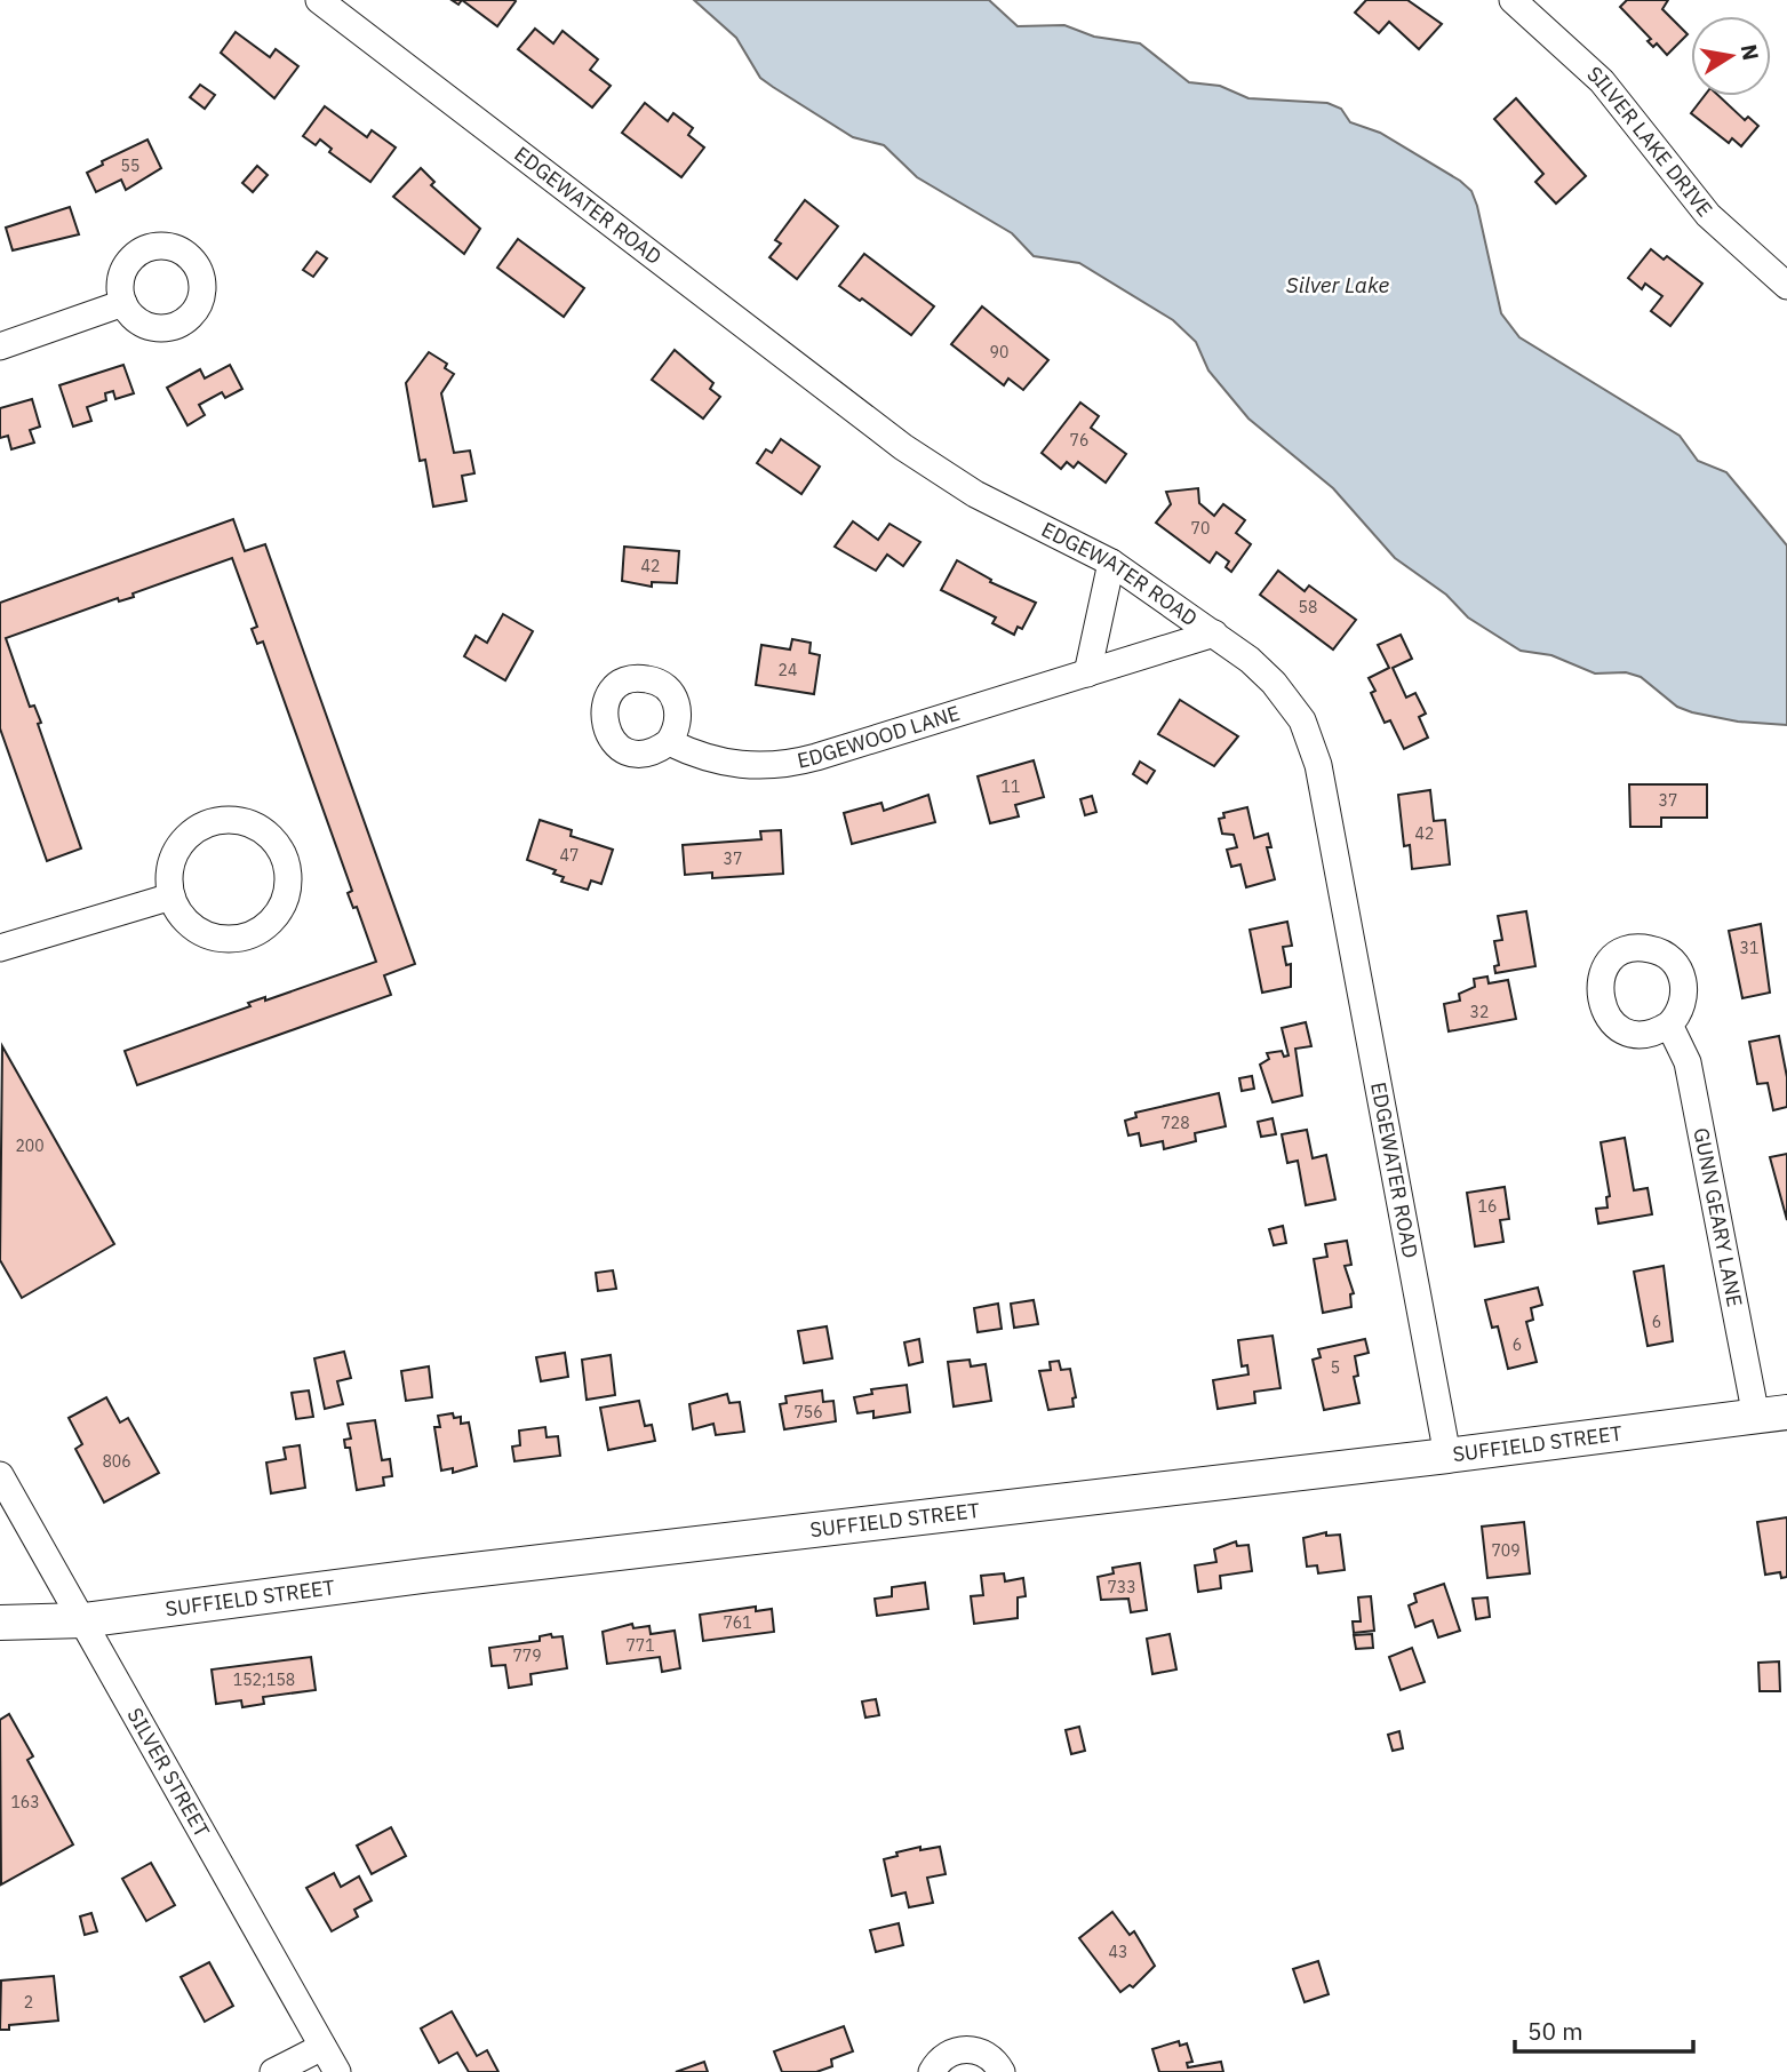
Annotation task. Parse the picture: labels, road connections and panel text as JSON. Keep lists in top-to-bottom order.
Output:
{
  "streets": {
    "main road": ["SUFFIELD STREET"],
    "street": [
      "SILVER LAKE DRIVE",
      "EDGEWATER ROAD",
      "EDGEWOOD LANE",
      "GUNN GEARY LANE",
      "SILVER STREET"
    ]
  },
  "crossings": [
    ["EDGEWATER ROAD", "EDGEWOOD LANE"],
    ["EDGEWATER ROAD", "SUFFIELD STREET"],
    ["GUNN GEARY LANE", "SUFFIELD STREET"],
    ["SUFFIELD STREET", "SILVER STREET"]
  ],
  "water": ["Silver Lake"],
  "house_numbers": [
    "55",
    "90",
    "76",
    "70",
    "42",
    "58",
    "24",
    "11",
    "37",
    "42",
    "47",
    "37",
    "31",
    "32",
    "728",
    "200",
    "16",
    "6",
    "6",
    "5",
    "756",
    "806",
    "709",
    "733",
    "761",
    "771",
    "779",
    "152;158",
    "163",
    "43",
    "2"
  ],
  "scale_bar": "50 m",
  "north": "right"
}
